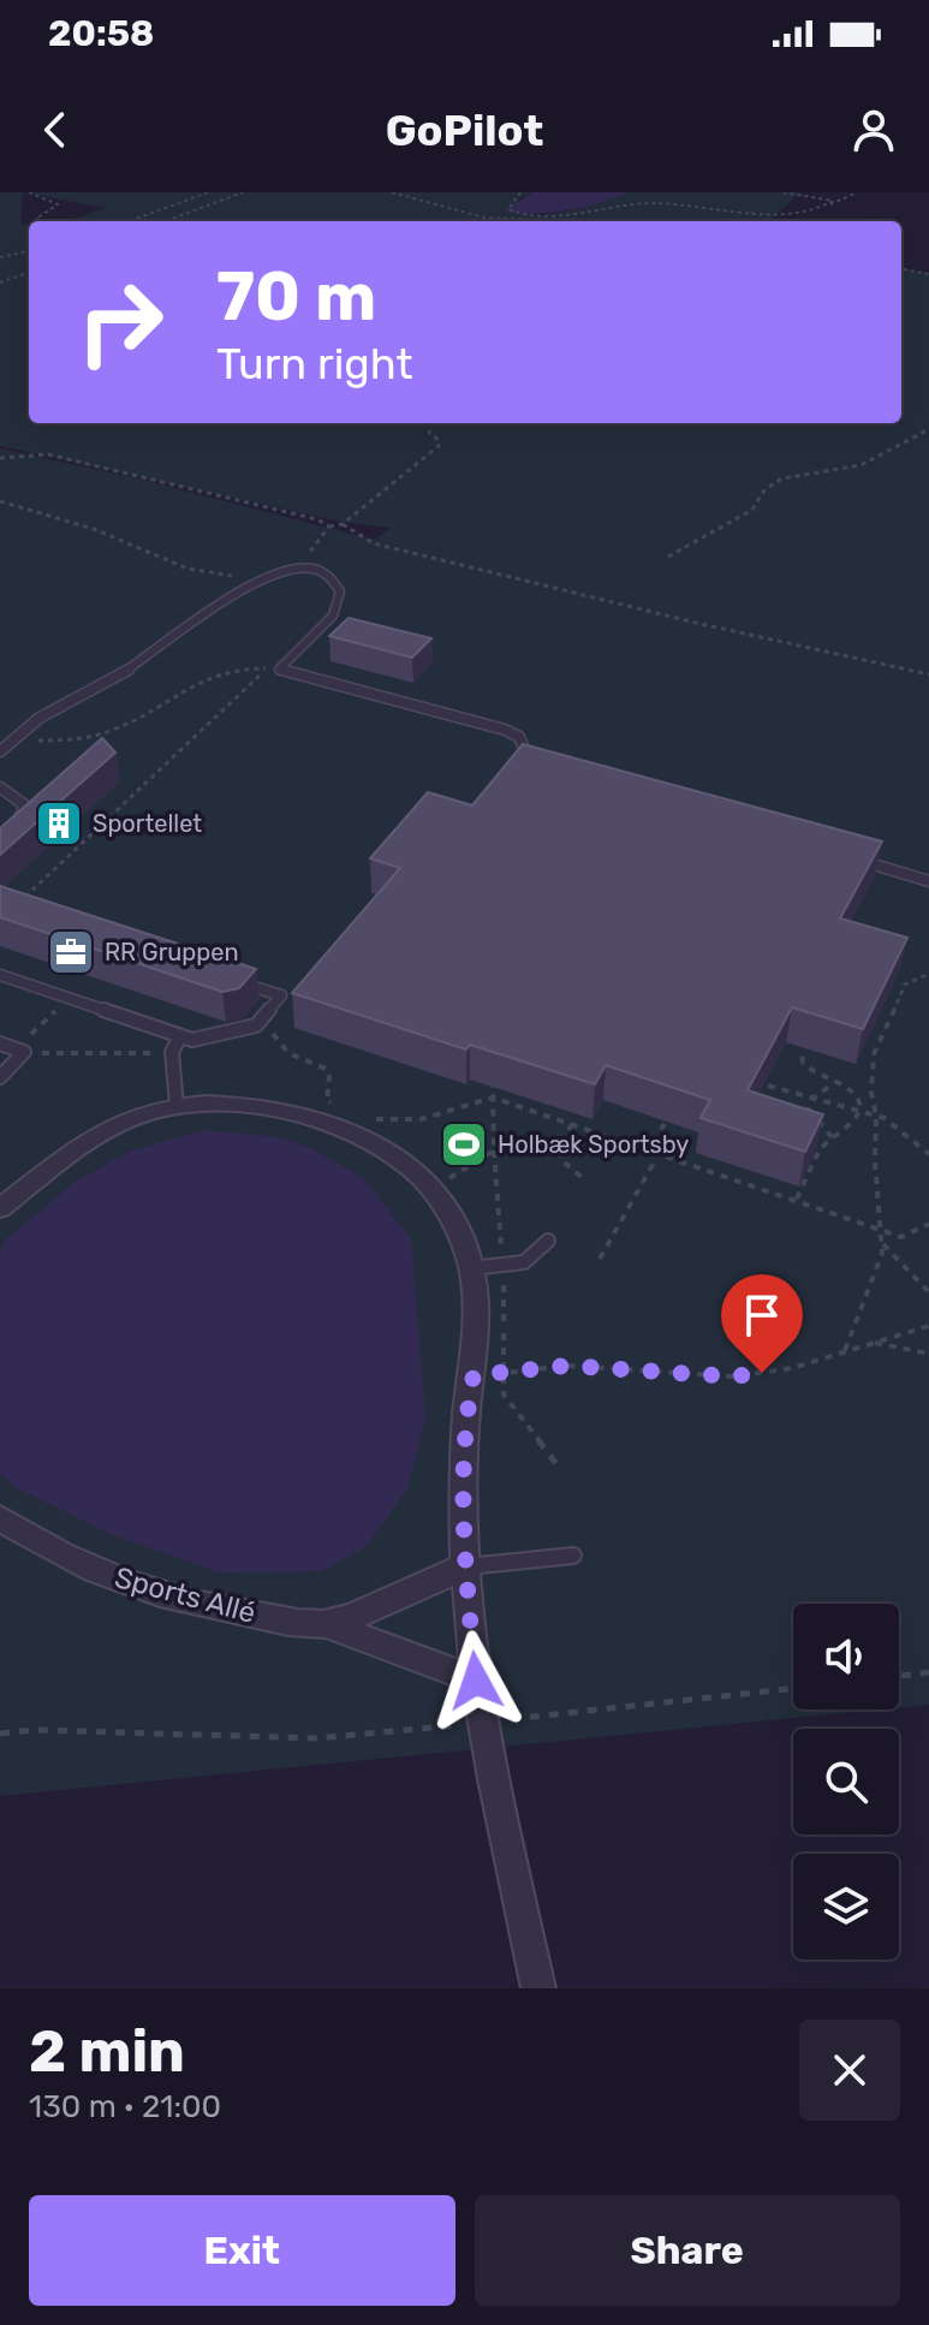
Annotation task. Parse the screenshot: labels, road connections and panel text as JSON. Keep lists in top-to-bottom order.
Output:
{
  "streets": {
    "street": ["Sports Allé"]
  },
  "places": {
    "building": ["Sportellet"],
    "office": ["RR Gruppen"],
    "sports": ["Holbæk Sportsby"]
  },
  "page": {
    "status": "20:58",
    "header": "GoPilot",
    "turn": ["70 m", "Turn right"],
    "heading": ["2 min", "130 m · 21:00"],
    "buttons": ["Exit", "Share"]
  }
}
